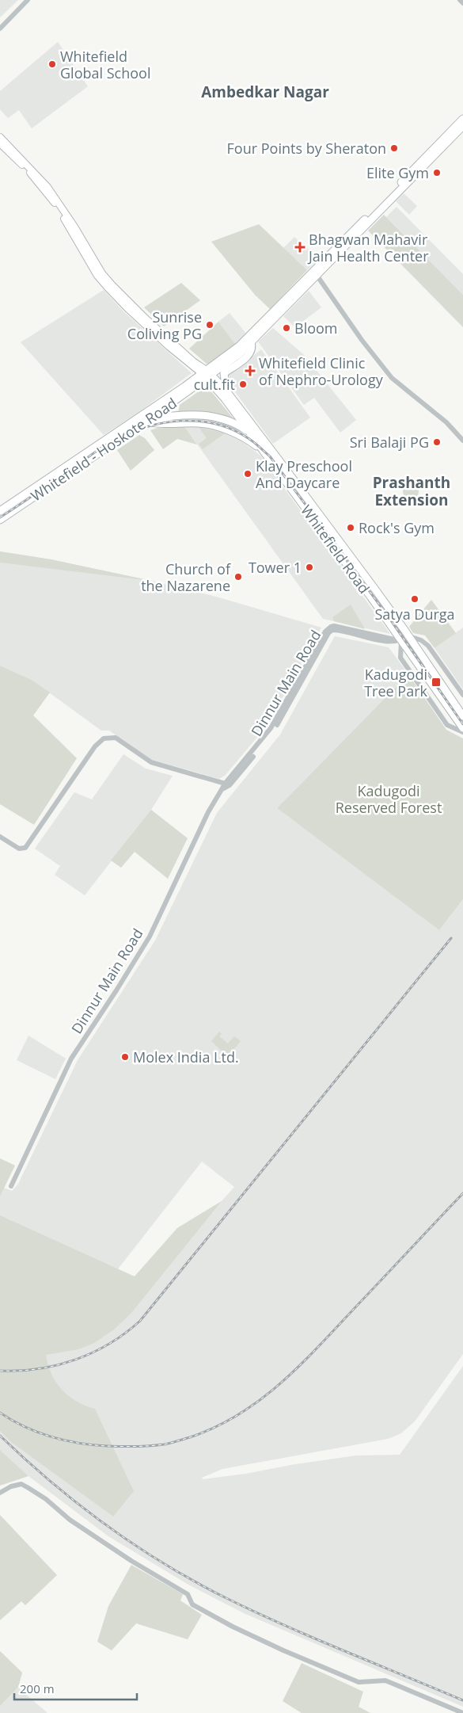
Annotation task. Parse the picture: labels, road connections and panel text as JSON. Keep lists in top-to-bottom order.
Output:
{
  "streets": {
    "main road": ["Whitefield - Hoskote Road", "Whitefield Road"],
    "street": ["Dinnur Main Road"]
  },
  "crossings": [
    ["Whitefield - Hoskote Road", "Whitefield Road"],
    ["Whitefield Road", "Dinnur Main Road"]
  ],
  "districts": ["Ambedkar Nagar", "Prashanth Extension"],
  "parks": ["Kadugodi Reserved Forest"],
  "places": {
    "other": [
      "Whitefield Global School",
      "Four Points by Sheraton",
      "Elite Gym",
      "Sunrise Coliving PG",
      "Bloom",
      "cult.fit",
      "Sri Balaji PG",
      "Klay Preschool And Daycare",
      "Rock's Gym",
      "Tower 1",
      "Church of the Nazarene",
      "Satya Durga",
      "Molex India Ltd."
    ],
    "health": ["Bhagwan Mahavir Jain Health Center", "Whitefield Clinic of Nephro-Urology"],
    "transit": ["Kadugodi Tree Park"]
  },
  "scale_bar": "200 m"
}
